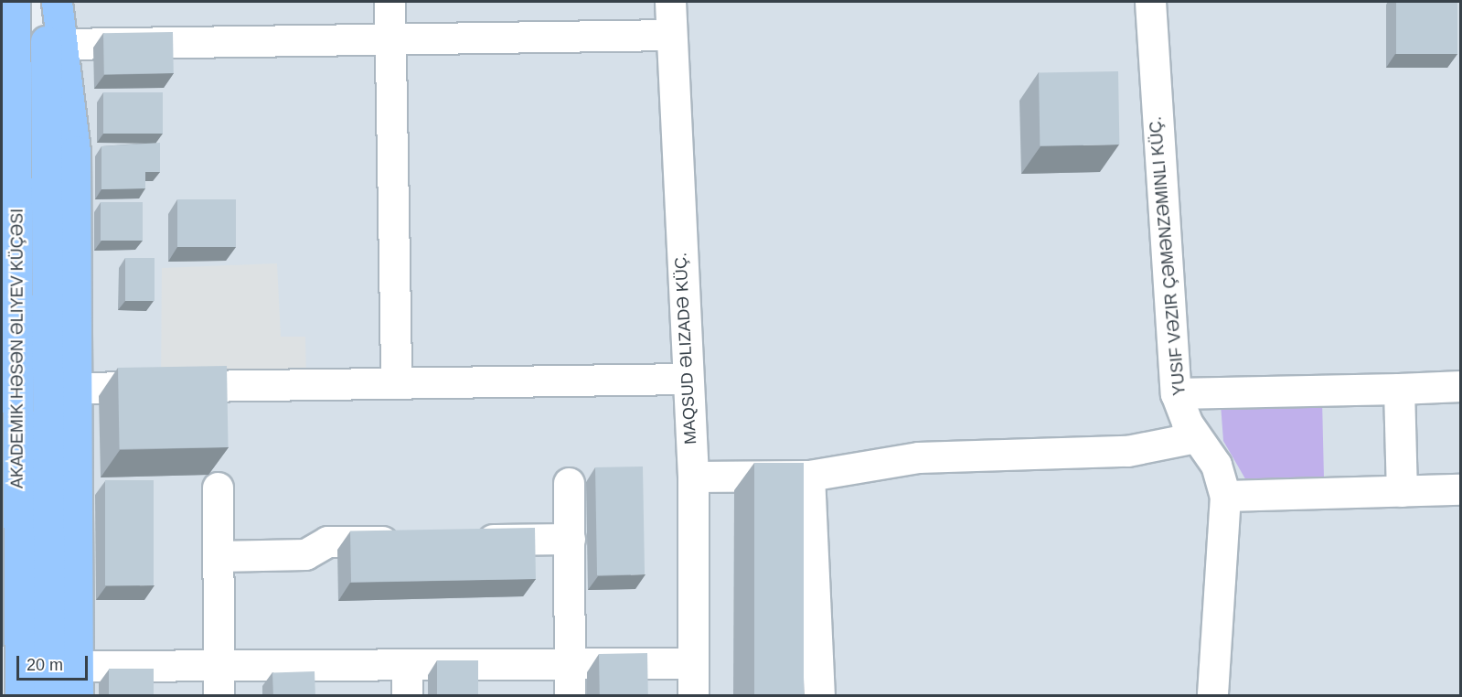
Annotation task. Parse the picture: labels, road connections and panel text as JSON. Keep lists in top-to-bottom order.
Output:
{
  "streets": {
    "main road": ["AKADEMIK HƏSƏN ƏLIYEV KÜÇƏSI"],
    "street": ["YUSIF VƏZIR ÇƏMƏNZƏMINLI KÜÇ.", "MAQSUD ƏLIZADƏ KÜÇ."]
  },
  "scale_bar": "20 m"
}
